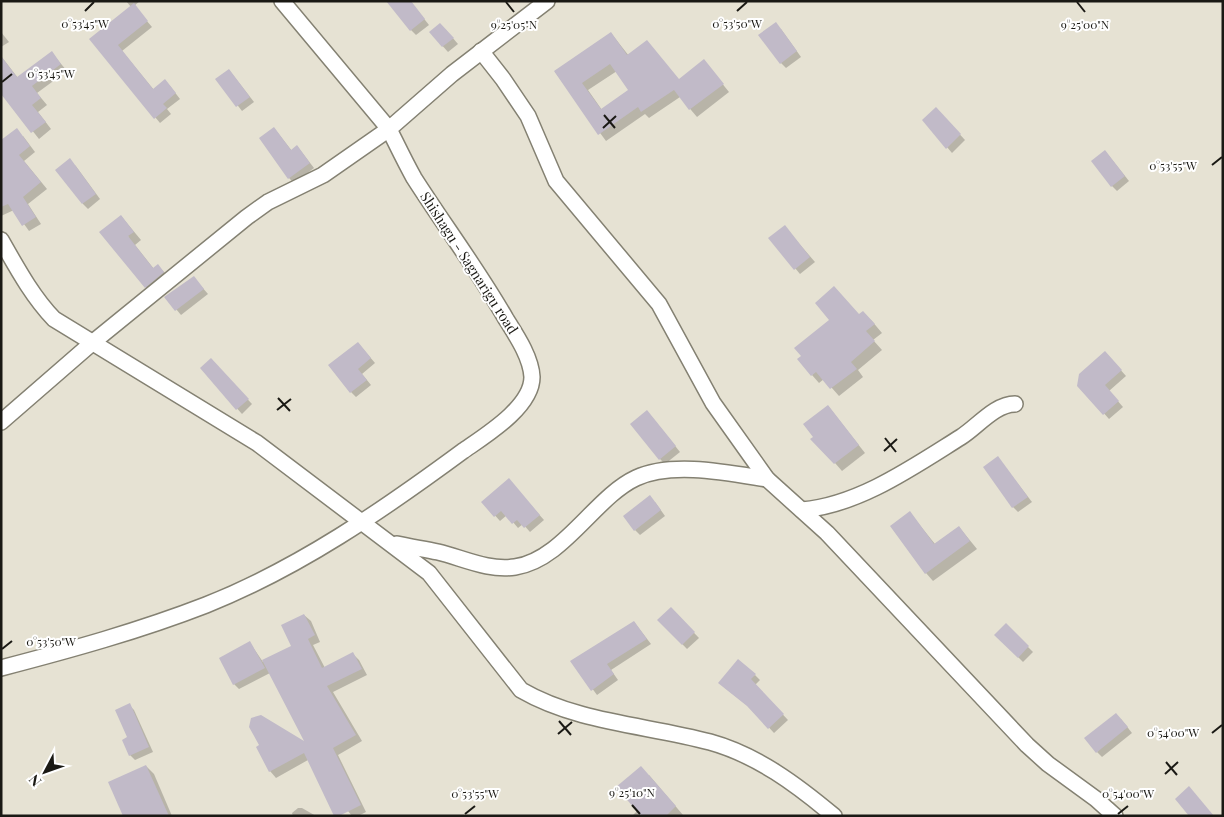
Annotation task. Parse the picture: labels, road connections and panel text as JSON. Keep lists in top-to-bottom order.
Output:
{
  "streets": {
    "street": ["Shishagu - Sagnarigu road"]
  },
  "north": "bottom left",
  "coordinates": [
    "0°53'45\"W",
    "0°53'50\"W",
    "9°25'05\"N",
    "9°25'00\"N",
    "0°53'55\"W",
    "0°54'00\"W",
    "9°25'10\"N"
  ]
}
